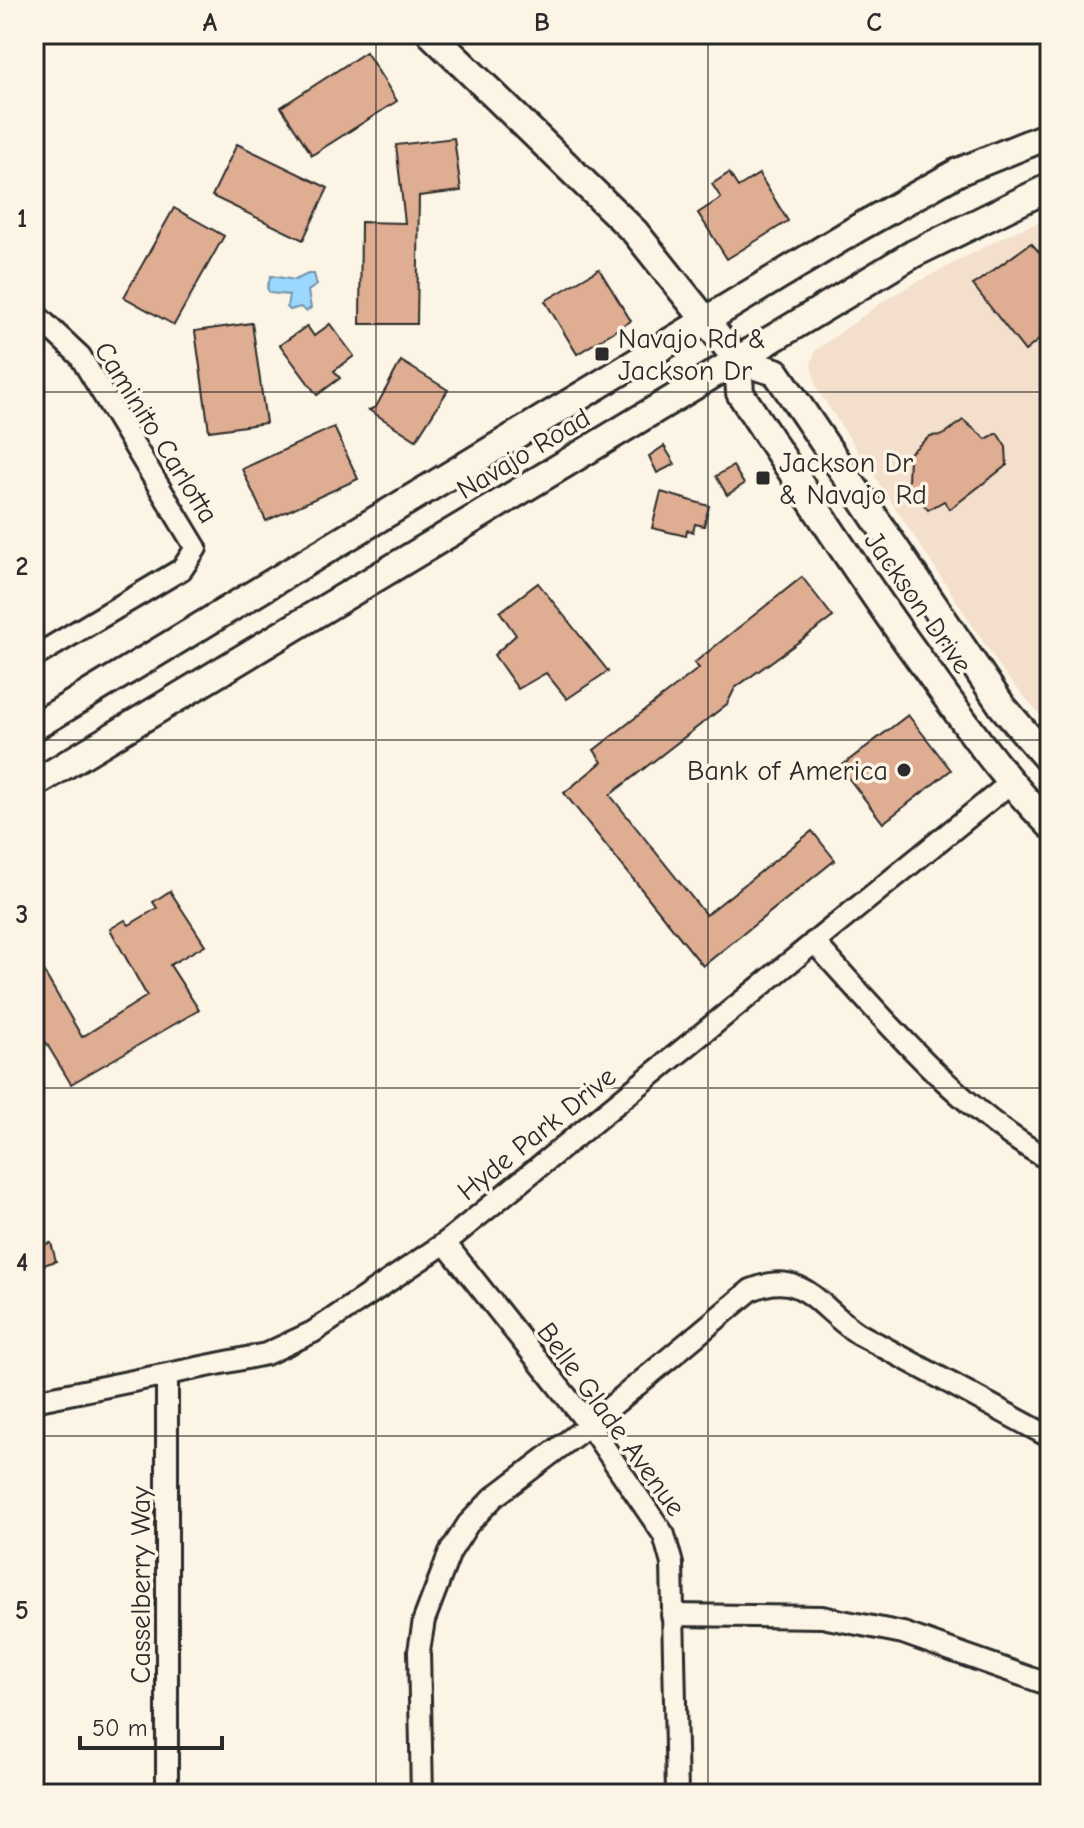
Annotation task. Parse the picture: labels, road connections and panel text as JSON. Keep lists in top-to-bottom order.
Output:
{
  "streets": {
    "main road": ["Navajo Road", "Jackson Drive"],
    "street": [
      "Caminito Carlotta",
      "Hyde Park Drive",
      "Belle Glade Avenue",
      "Casselberry Way"
    ]
  },
  "crossings": [
    ["Navajo Road", "Jackson Drive"],
    ["Jackson Drive", "Hyde Park Drive"],
    ["Hyde Park Drive", "Belle Glade Avenue"],
    ["Hyde Park Drive", "Casselberry Way"]
  ],
  "places": {
    "transit": ["Navajo Rd & Jackson Dr", "Jackson Dr & Navajo Rd"],
    "other": ["Bank of America"]
  },
  "scale_bar": "50 m",
  "grid": {
    "columns": ["A", "B", "C"],
    "rows": [
      "1",
      "2",
      "3",
      "4",
      "5"
    ]
  }
}
